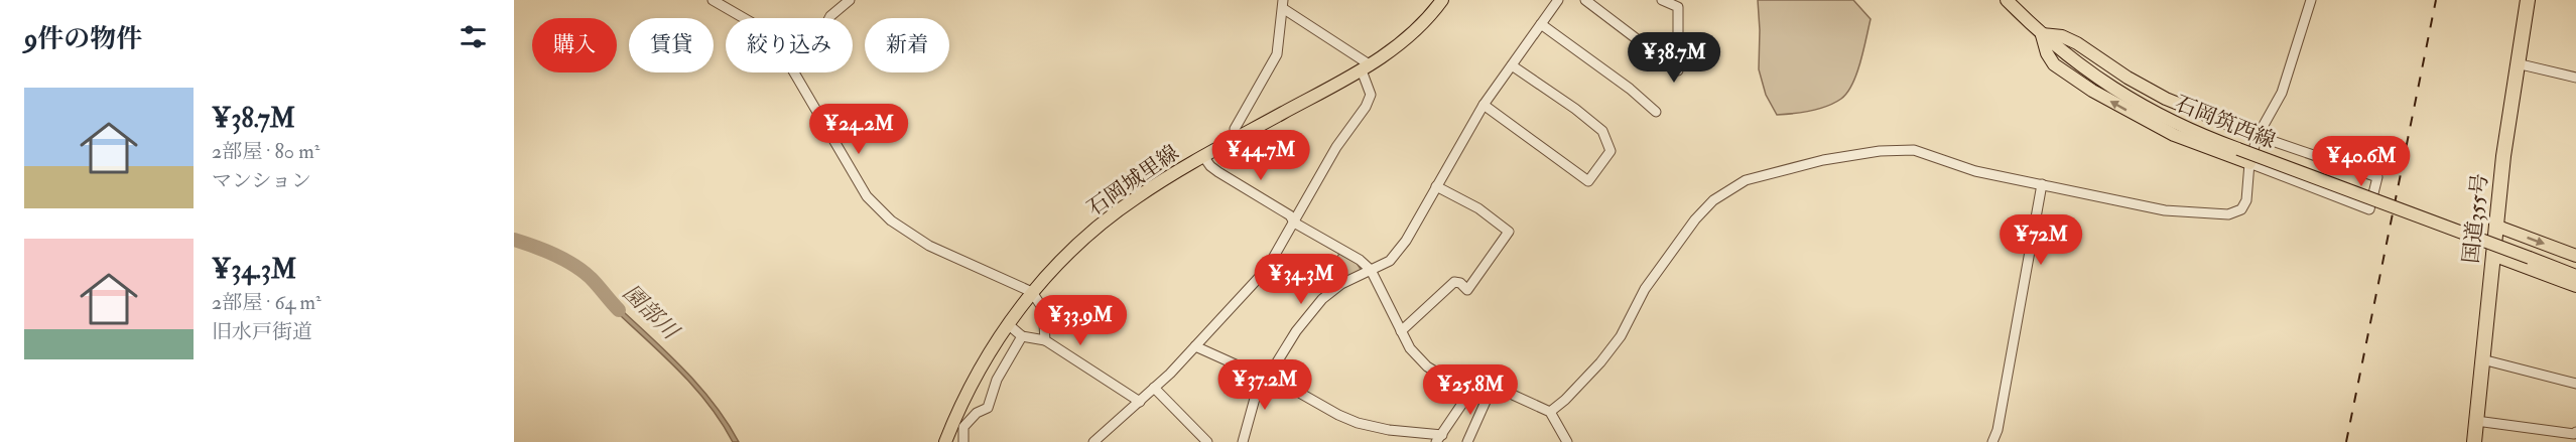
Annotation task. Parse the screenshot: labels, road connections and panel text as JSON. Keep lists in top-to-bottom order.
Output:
{
  "streets": {
    "highway": ["国道355号"],
    "main road": ["石岡筑西線", "石岡城里線"]
  },
  "water": ["園部川"],
  "page": {
    "heading": "9件の物件",
    "chip": [
      "購入",
      "賃貸",
      "絞り込み",
      "新着"
    ],
    "price": [
      "¥38.7M",
      "¥24.2M",
      "¥44.7M",
      "¥40.6M",
      "¥72M",
      "¥34.3M",
      "¥33.9M",
      "¥37.2M",
      "¥25.8M"
    ],
    "list": [
      {
        "name": "¥38.7M",
        "note": "2部屋 · 80 m² · マンション"
      },
      {
        "name": "¥34.3M",
        "note": "2部屋 · 64 m² · 旧水戸街道"
      }
    ]
  }
}
